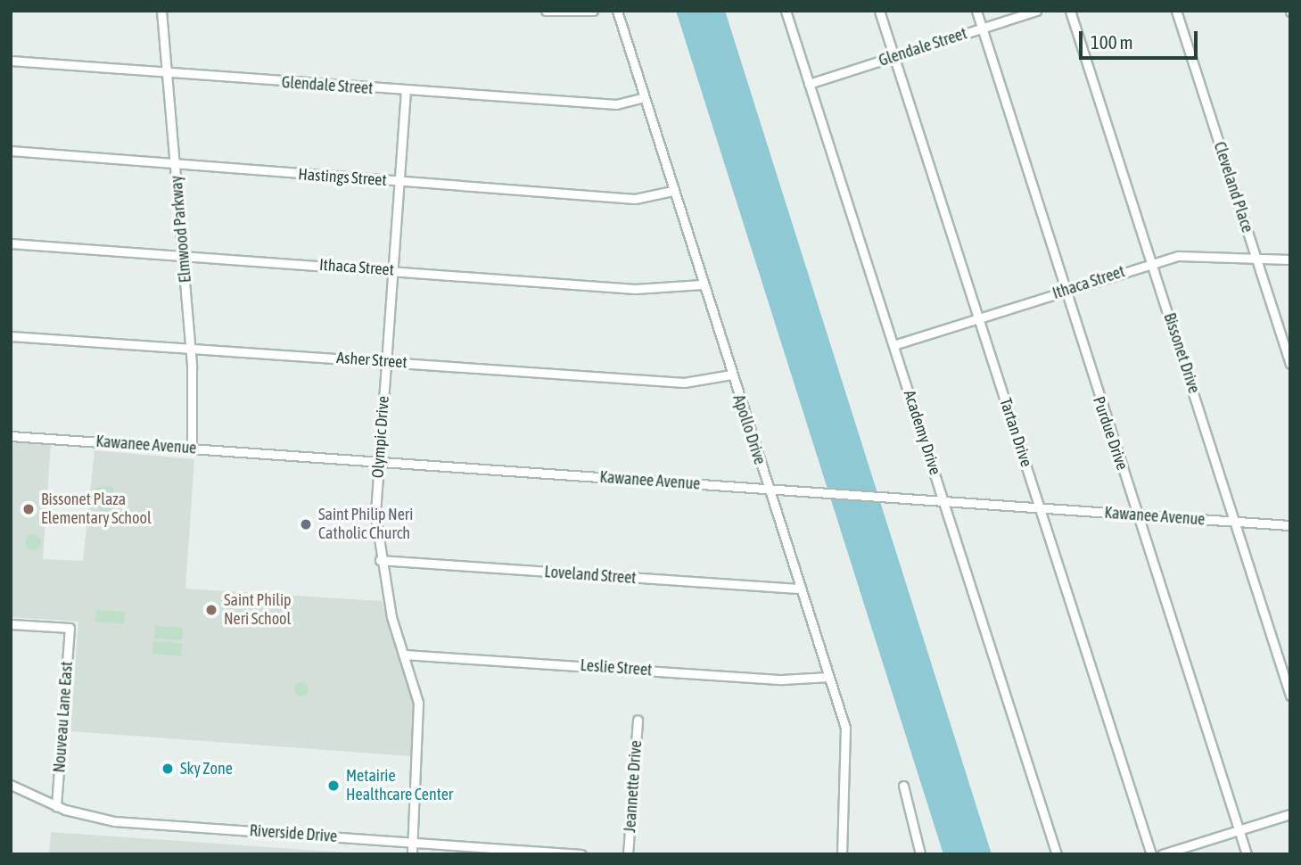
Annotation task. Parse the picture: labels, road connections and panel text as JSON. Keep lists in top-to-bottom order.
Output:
{
  "streets": {
    "street": [
      "Glendale Street",
      "Hastings Street",
      "Cleveland Place",
      "Elmwood Parkway",
      "Ithaca Street",
      "Bissonet Drive",
      "Asher Street",
      "Apollo Drive",
      "Academy Drive",
      "Tartan Drive",
      "Purdue Drive",
      "Olympic Drive",
      "Kawanee Avenue",
      "Loveland Street",
      "Leslie Street",
      "Nouveau Lane East",
      "Jeannette Drive",
      "Riverside Drive"
    ]
  },
  "crossings": [
    ["Glendale Street", "Elmwood Parkway"],
    ["Glendale Street", "Apollo Drive"],
    ["Glendale Street", "Academy Drive"],
    ["Glendale Street", "Tartan Drive"],
    ["Glendale Street", "Purdue Drive"],
    ["Glendale Street", "Olympic Drive"],
    ["Hastings Street", "Elmwood Parkway"],
    ["Hastings Street", "Apollo Drive"],
    ["Hastings Street", "Olympic Drive"],
    ["Cleveland Place", "Ithaca Street"],
    ["Elmwood Parkway", "Ithaca Street"],
    ["Elmwood Parkway", "Asher Street"],
    ["Elmwood Parkway", "Kawanee Avenue"],
    ["Ithaca Street", "Bissonet Drive"],
    ["Ithaca Street", "Apollo Drive"],
    ["Ithaca Street", "Academy Drive"],
    ["Ithaca Street", "Tartan Drive"],
    ["Ithaca Street", "Purdue Drive"],
    ["Ithaca Street", "Olympic Drive"],
    ["Bissonet Drive", "Kawanee Avenue"],
    ["Asher Street", "Apollo Drive"],
    ["Asher Street", "Olympic Drive"],
    ["Apollo Drive", "Kawanee Avenue"],
    ["Apollo Drive", "Loveland Street"],
    ["Apollo Drive", "Leslie Street"],
    ["Academy Drive", "Kawanee Avenue"],
    ["Tartan Drive", "Kawanee Avenue"],
    ["Purdue Drive", "Kawanee Avenue"],
    ["Olympic Drive", "Kawanee Avenue"],
    ["Olympic Drive", "Loveland Street"],
    ["Olympic Drive", "Leslie Street"],
    ["Olympic Drive", "Riverside Drive"],
    ["Nouveau Lane East", "Riverside Drive"]
  ],
  "places": [
    "Bissonet Plaza Elementary School",
    "Saint Philip Neri Catholic Church",
    "Saint Philip Neri School",
    "Sky Zone",
    "Metairie Healthcare Center"
  ],
  "scale_bar": "100 m"
}
